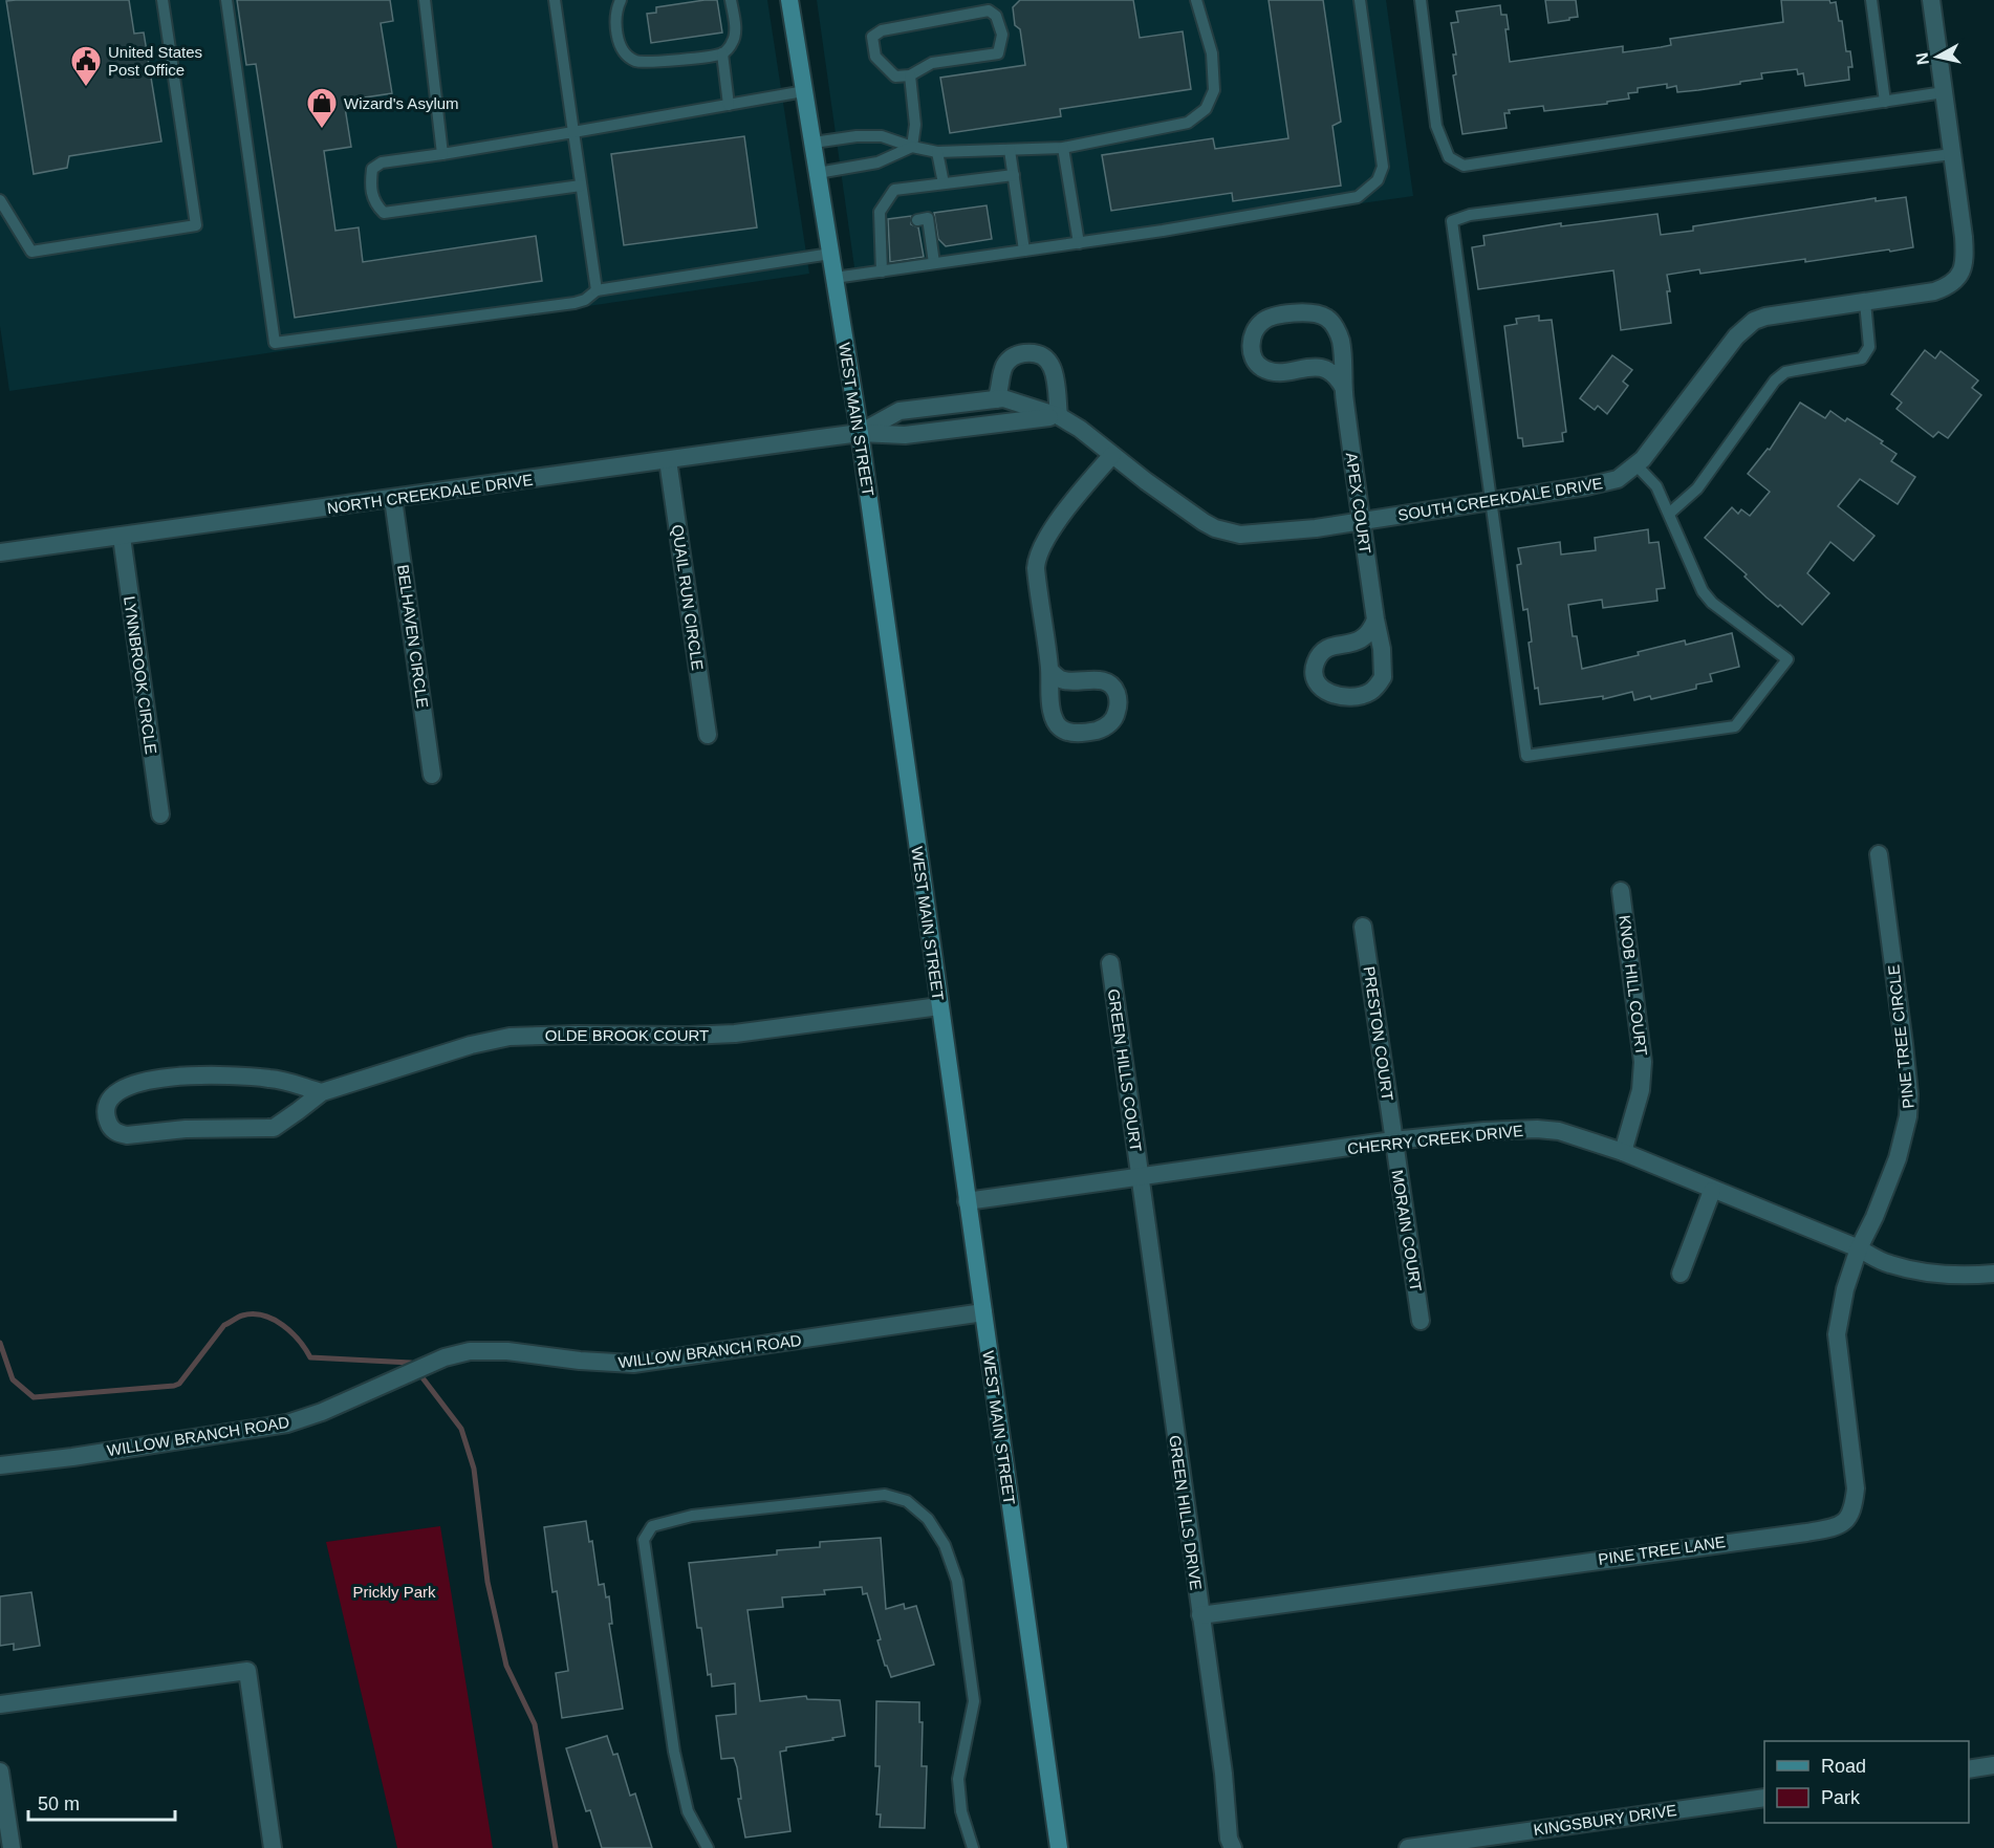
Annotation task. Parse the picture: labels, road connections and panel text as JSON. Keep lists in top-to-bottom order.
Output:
{
  "streets": {
    "main road": ["WEST MAIN STREET"],
    "street": [
      "NORTH CREEKDALE DRIVE",
      "SOUTH CREEKDALE DRIVE",
      "APEX COURT",
      "QUAIL RUN CIRCLE",
      "BELHAVEN CIRCLE",
      "LYNNBROOK CIRCLE",
      "KNOB HILL COURT",
      "PRESTON COURT",
      "OLDE BROOK COURT",
      "PINE TREE CIRCLE",
      "GREEN HILLS COURT",
      "CHERRY CREEK DRIVE",
      "MORAIN COURT",
      "WILLOW BRANCH ROAD",
      "GREEN HILLS DRIVE",
      "PINE TREE LANE",
      "KINGSBURY DRIVE"
    ]
  },
  "crossings": [
    ["WEST MAIN STREET", "NORTH CREEKDALE DRIVE"],
    ["WEST MAIN STREET", "SOUTH CREEKDALE DRIVE"],
    ["WEST MAIN STREET", "OLDE BROOK COURT"],
    ["WEST MAIN STREET", "CHERRY CREEK DRIVE"],
    ["WEST MAIN STREET", "WILLOW BRANCH ROAD"],
    ["NORTH CREEKDALE DRIVE", "SOUTH CREEKDALE DRIVE"],
    ["NORTH CREEKDALE DRIVE", "QUAIL RUN CIRCLE"],
    ["NORTH CREEKDALE DRIVE", "BELHAVEN CIRCLE"],
    ["NORTH CREEKDALE DRIVE", "LYNNBROOK CIRCLE"],
    ["SOUTH CREEKDALE DRIVE", "APEX COURT"],
    ["KNOB HILL COURT", "CHERRY CREEK DRIVE"],
    ["PRESTON COURT", "CHERRY CREEK DRIVE"],
    ["PRESTON COURT", "MORAIN COURT"],
    ["PINE TREE CIRCLE", "CHERRY CREEK DRIVE"],
    ["PINE TREE CIRCLE", "PINE TREE LANE"],
    ["GREEN HILLS COURT", "CHERRY CREEK DRIVE"],
    ["GREEN HILLS COURT", "GREEN HILLS DRIVE"],
    ["CHERRY CREEK DRIVE", "MORAIN COURT"],
    ["CHERRY CREEK DRIVE", "GREEN HILLS DRIVE"],
    ["CHERRY CREEK DRIVE", "PINE TREE LANE"],
    ["GREEN HILLS DRIVE", "PINE TREE LANE"]
  ],
  "parks": ["Prickly Park"],
  "places": {
    "public building": ["United States Post Office"],
    "shop": ["Wizard's Asylum"]
  },
  "legend": ["Road", "Park"],
  "scale_bar": "50 m",
  "north": "left"
}
